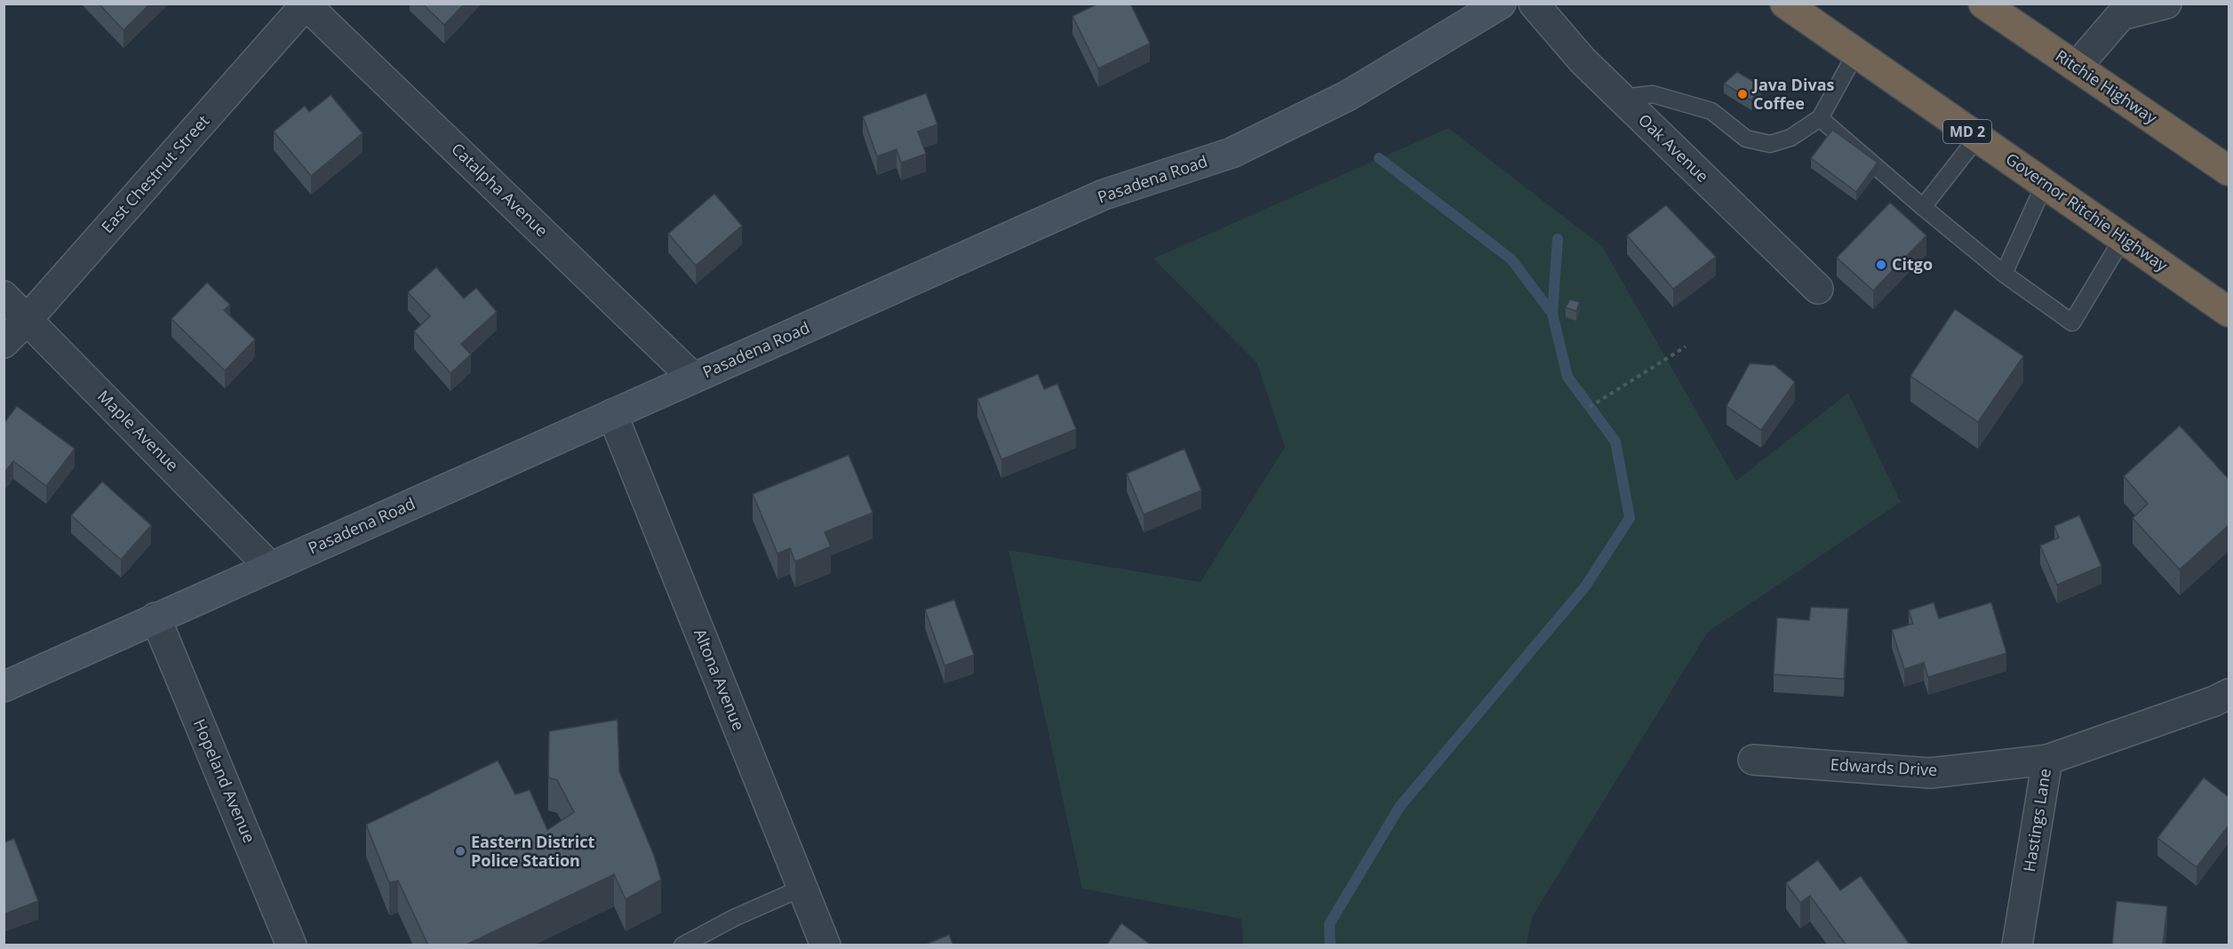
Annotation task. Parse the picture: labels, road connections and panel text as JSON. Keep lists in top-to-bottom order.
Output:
{
  "streets": {
    "highway": ["Ritchie Highway", "MD 2", "Governor Ritchie Highway"],
    "main road": ["Pasadena Road"],
    "street": [
      "Oak Avenue",
      "East Chestnut Street",
      "Catalpha Avenue",
      "Maple Avenue",
      "Altona Avenue",
      "Edwards Drive",
      "Hopeland Avenue",
      "Hastings Lane"
    ]
  },
  "crossings": [
    ["East Chestnut Street", "Catalpha Avenue"],
    ["East Chestnut Street", "Maple Avenue"],
    ["Pasadena Road", "Catalpha Avenue"],
    ["Pasadena Road", "Maple Avenue"],
    ["Pasadena Road", "Altona Avenue"],
    ["Pasadena Road", "Hopeland Avenue"],
    ["Edwards Drive", "Hastings Lane"]
  ],
  "places": ["Java Divas Coffee", "Citgo", "Eastern District Police Station"]
}
